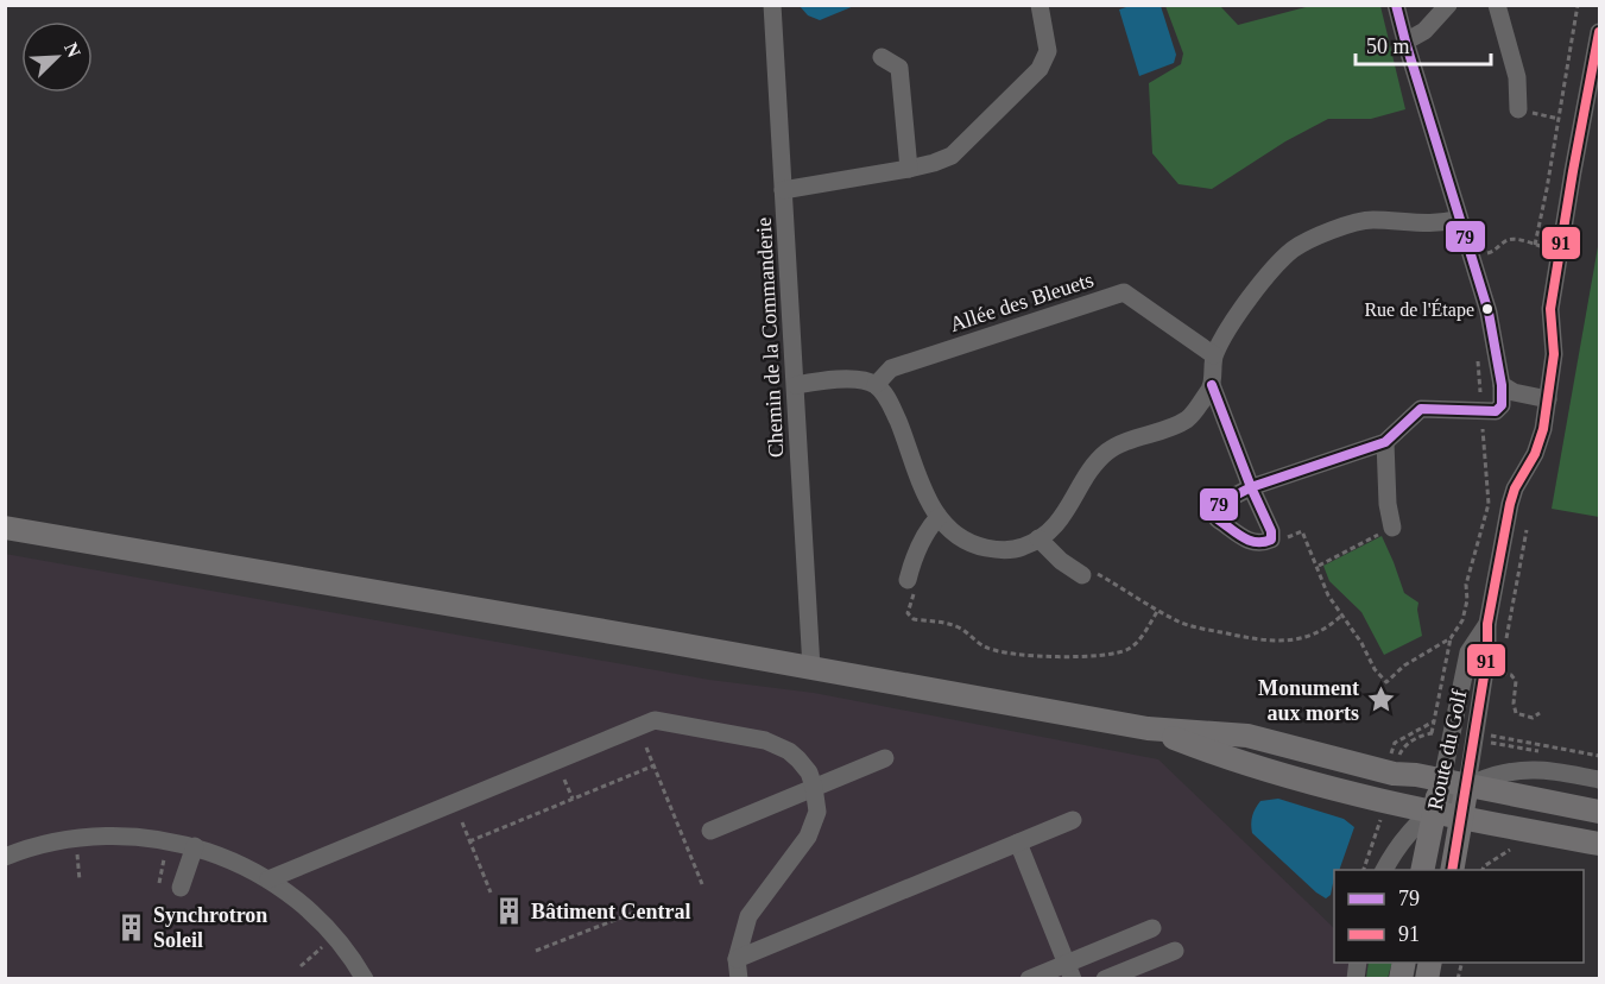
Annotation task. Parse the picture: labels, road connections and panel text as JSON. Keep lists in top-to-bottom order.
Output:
{
  "streets": {
    "main road": ["Route du Golf"],
    "street": ["Allée des Bleuets", "Chemin de la Commanderie"]
  },
  "places": {
    "other": ["Rue de l'Étape"],
    "place": ["Monument aux morts"],
    "building": ["Bâtiment Central", "Synchrotron Soleil"]
  },
  "lines": ["transit line 79", "transit line 91"],
  "legend": ["79", "91"],
  "scale_bar": "50 m",
  "north": "top right"
}
